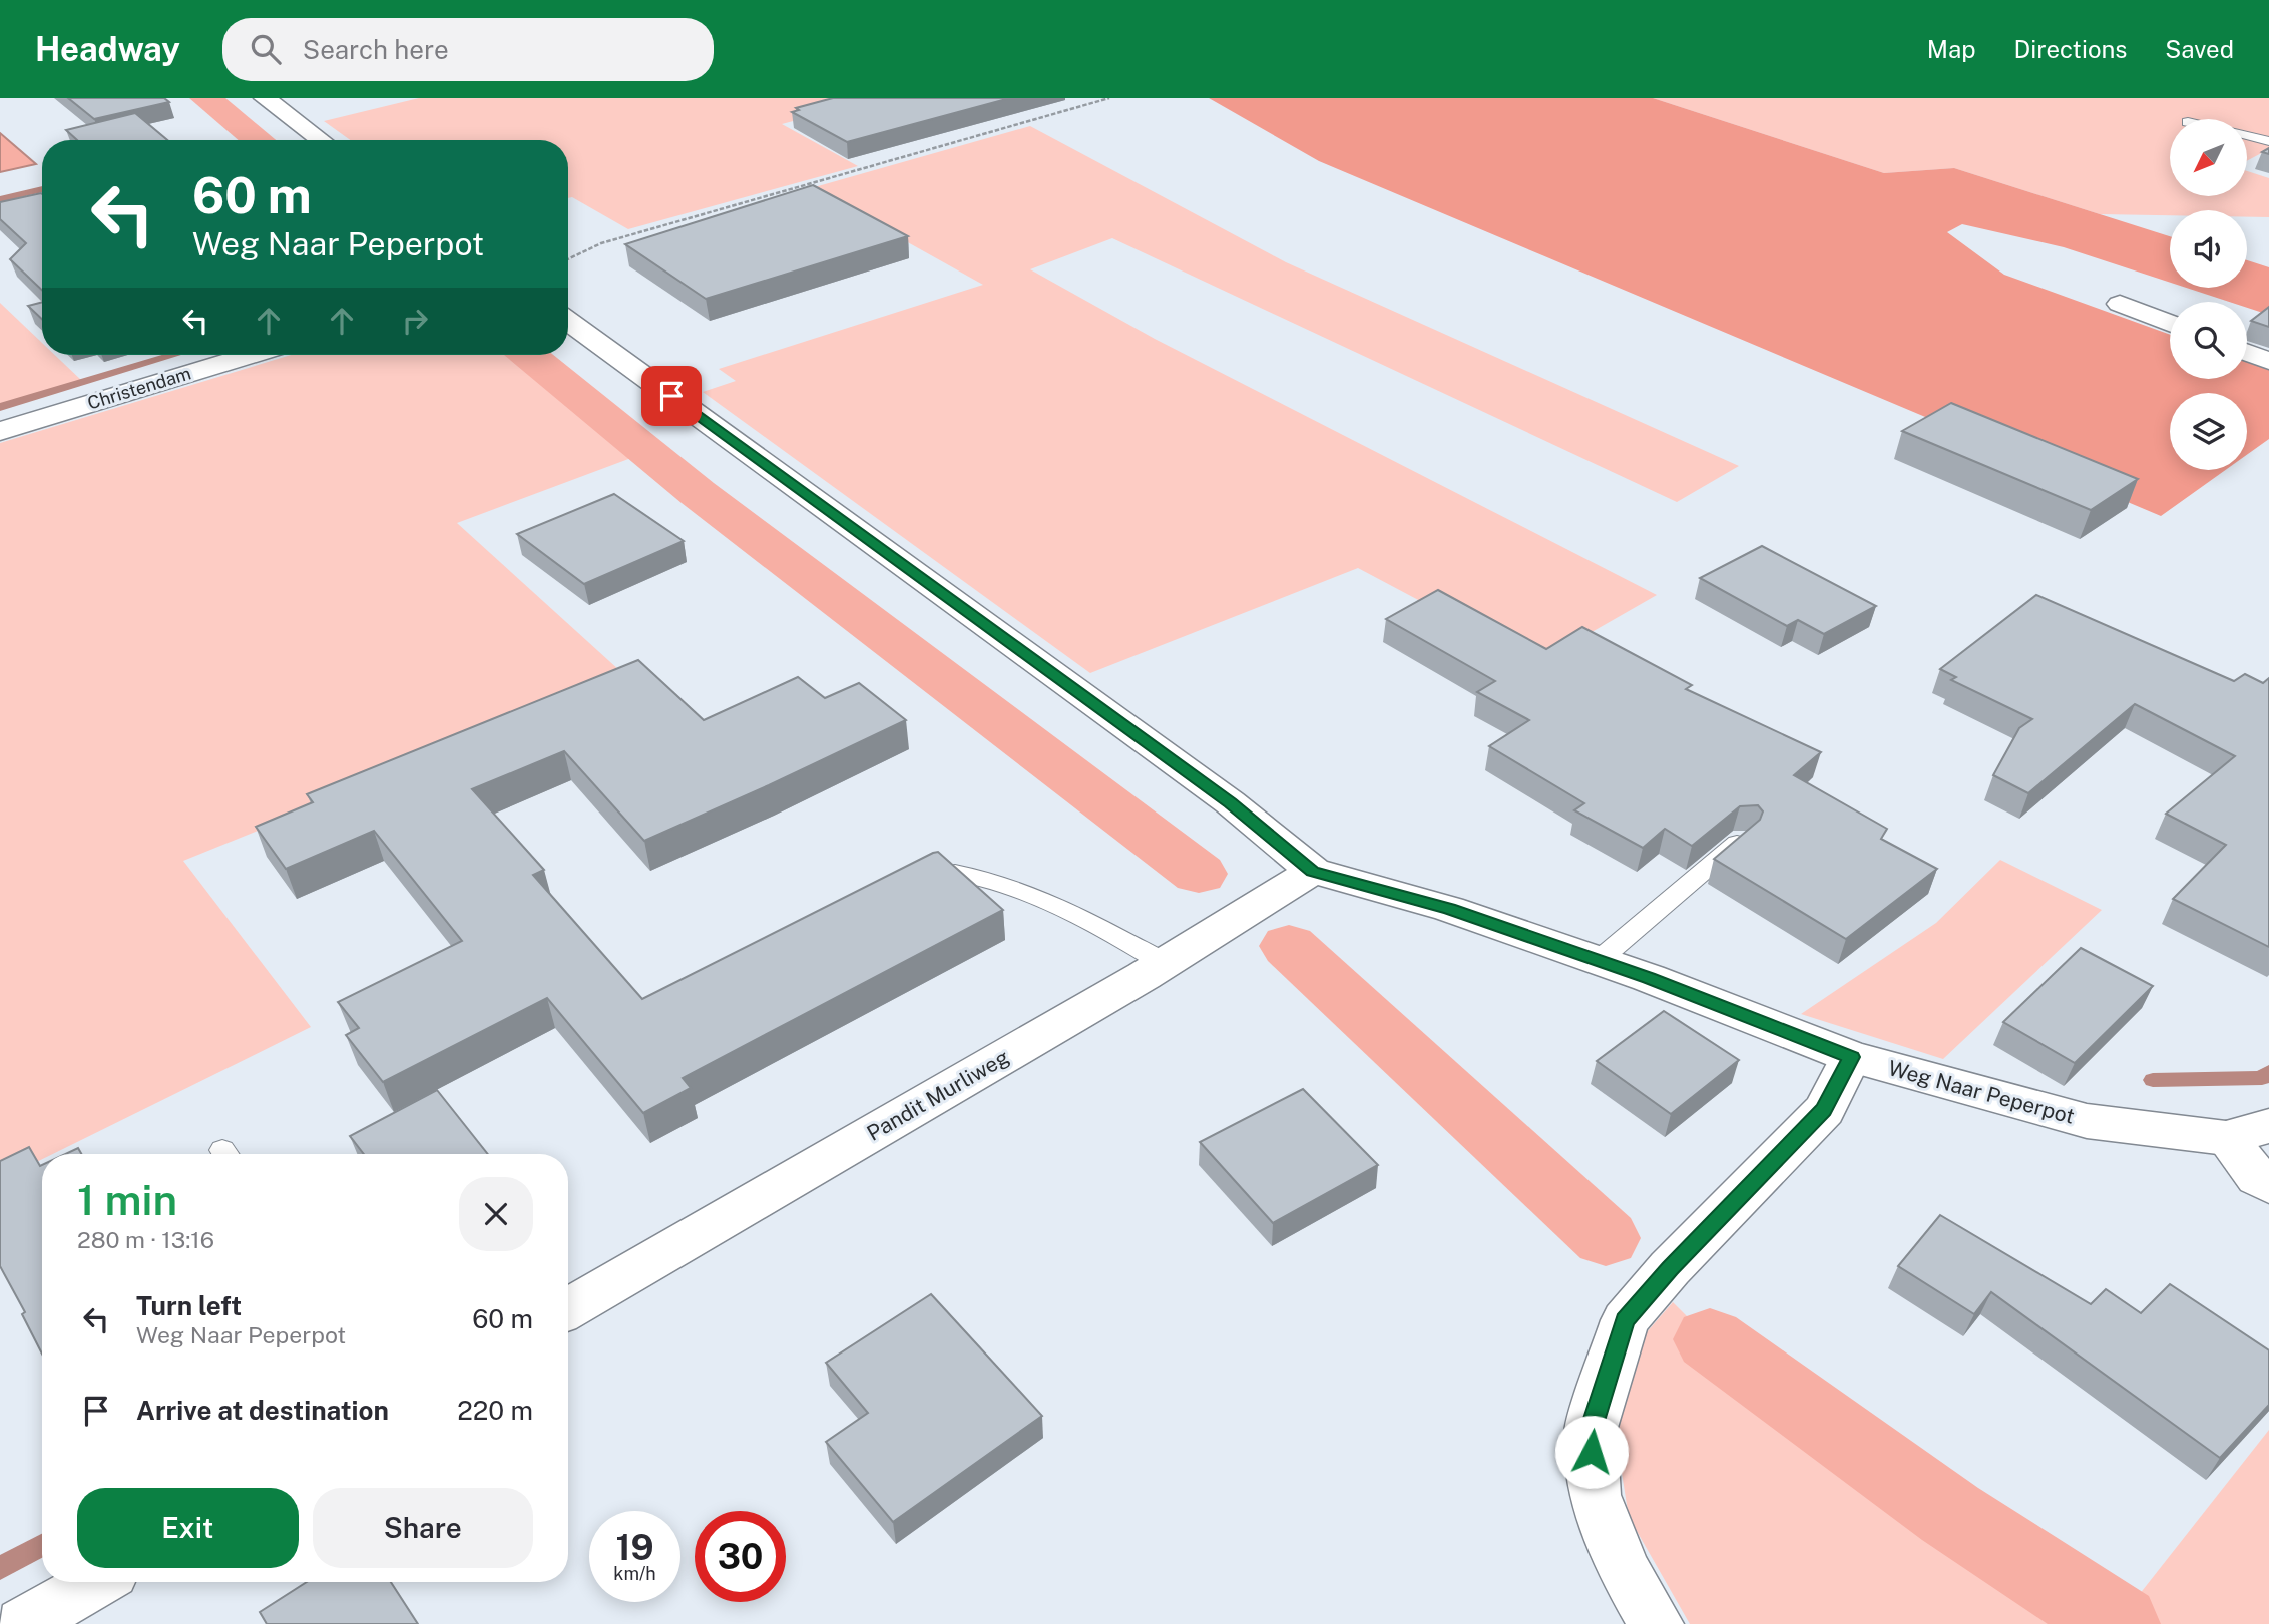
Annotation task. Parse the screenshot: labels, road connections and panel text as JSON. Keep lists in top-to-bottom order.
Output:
{
  "streets": {
    "street": ["Christendam", "Weg Naar Peperpot", "Pandit Murliweg"]
  },
  "crossings": [
    ["Weg Naar Peperpot", "Pandit Murliweg"]
  ],
  "north": "bottom left",
  "page": {
    "header": "Headway",
    "search": "Search here",
    "nav": ["Map", "Directions", "Saved"],
    "turn": ["60 m", "Weg Naar Peperpot"],
    "heading": ["1 min", "280 m · 13:16"],
    "list": [
      {
        "name": "Turn left",
        "note": "Weg Naar Peperpot",
        "value": "60 m"
      },
      {
        "name": "Arrive at destination",
        "value": "220 m"
      }
    ],
    "buttons": ["Exit", "Share"],
    "speed": "19 km/h",
    "limit": "30"
  }
}
